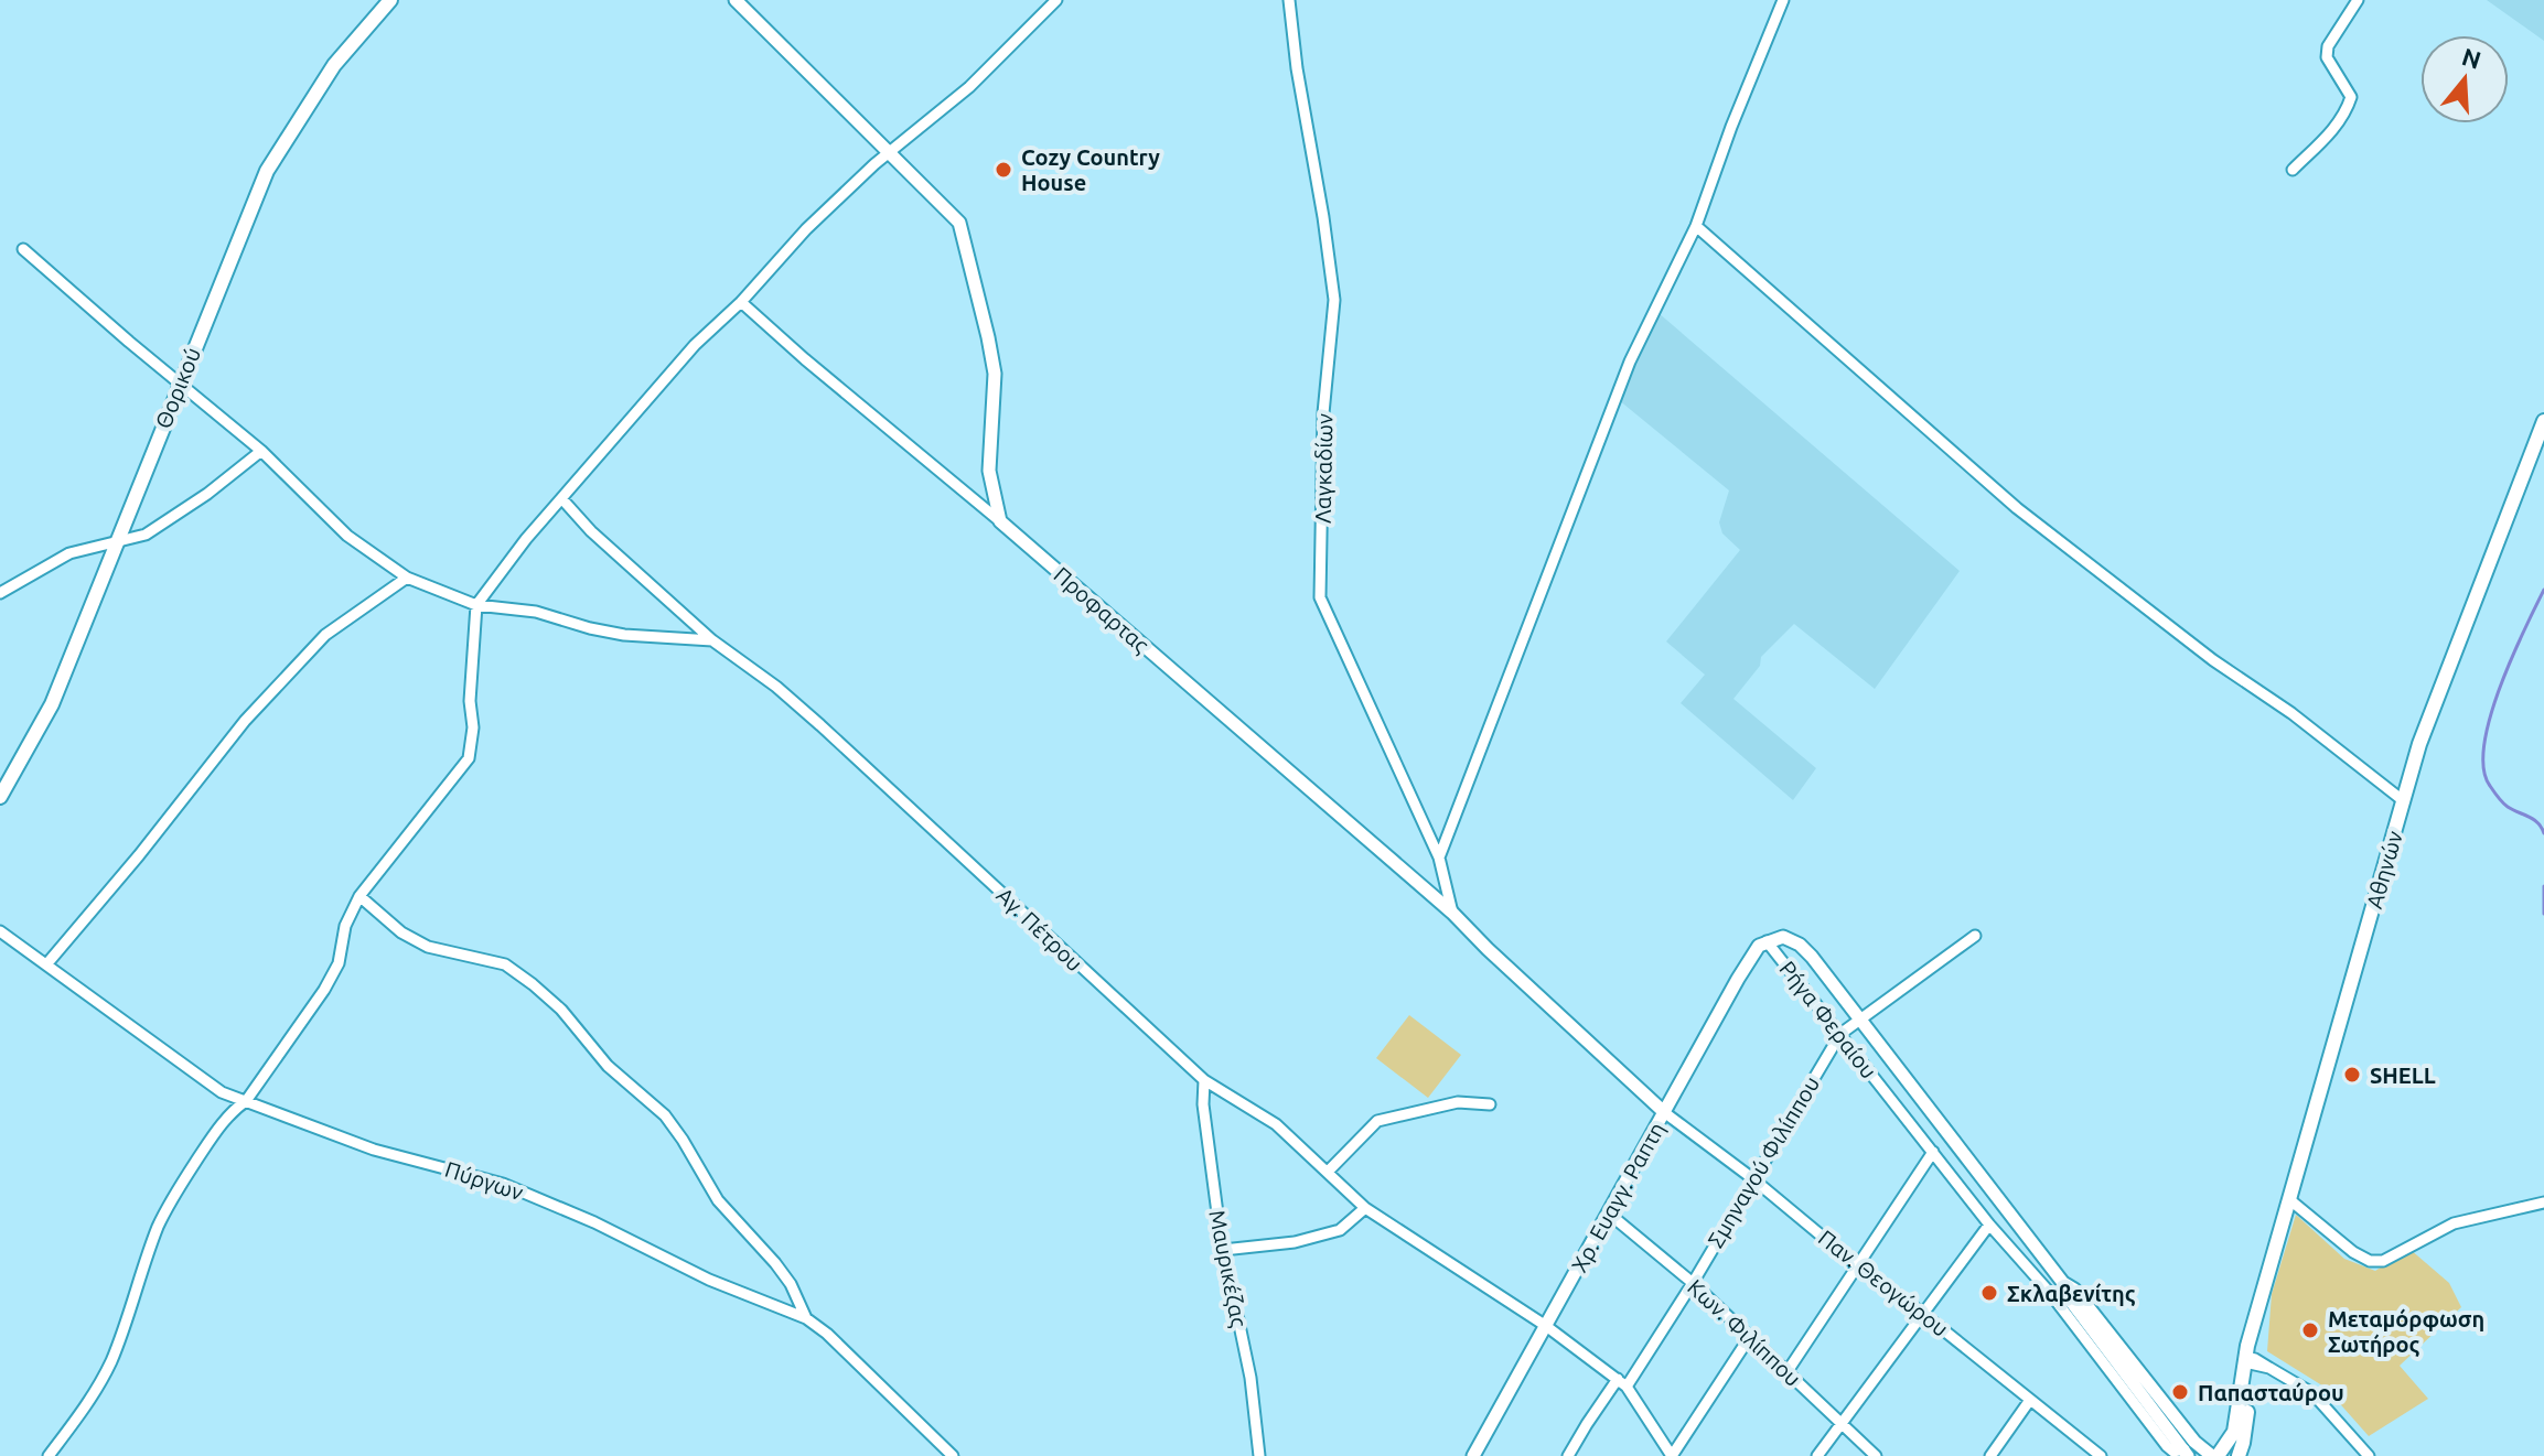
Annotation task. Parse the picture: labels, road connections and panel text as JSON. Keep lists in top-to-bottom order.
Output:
{
  "streets": {
    "main road": ["Θορικού", "Αθηνών"],
    "street": [
      "Λαγκαδίων",
      "Προφαρτας",
      "Αγ. Πέτρου",
      "Ρήγα Φεραίου",
      "Σμηναγού Φιλίππου",
      "Πύργων",
      "Χρ. Ευαγγ. Ραπτη",
      "Μαυρικέζας",
      "Παν. Θεογώρου",
      "Κων. Φιλίππου"
    ]
  },
  "crossings": [
    ["Λαγκαδίων", "Προφαρτας"],
    ["Προφαρτας", "Χρ. Ευαγγ. Ραπτη"],
    ["Προφαρτας", "Παν. Θεογώρου"],
    ["Αθηνών", "Ρήγα Φεραίου"],
    ["Αγ. Πέτρου", "Σμηναγού Φιλίππου"],
    ["Αγ. Πέτρου", "Χρ. Ευαγγ. Ραπτη"],
    ["Αγ. Πέτρου", "Μαυρικέζας"],
    ["Ρήγα Φεραίου", "Σμηναγού Φιλίππου"],
    ["Ρήγα Φεραίου", "Χρ. Ευαγγ. Ραπτη"],
    ["Σμηναγού Φιλίππου", "Παν. Θεογώρου"],
    ["Σμηναγού Φιλίππου", "Κων. Φιλίππου"],
    ["Χρ. Ευαγγ. Ραπτη", "Παν. Θεογώρου"],
    ["Χρ. Ευαγγ. Ραπτη", "Κων. Φιλίππου"]
  ],
  "places": [
    "Cozy Country House",
    "SHELL",
    "Σκλαβενίτης",
    "Μεταμόρφωση Σωτήρος",
    "Παπασταύρου"
  ],
  "north": "top"
}
